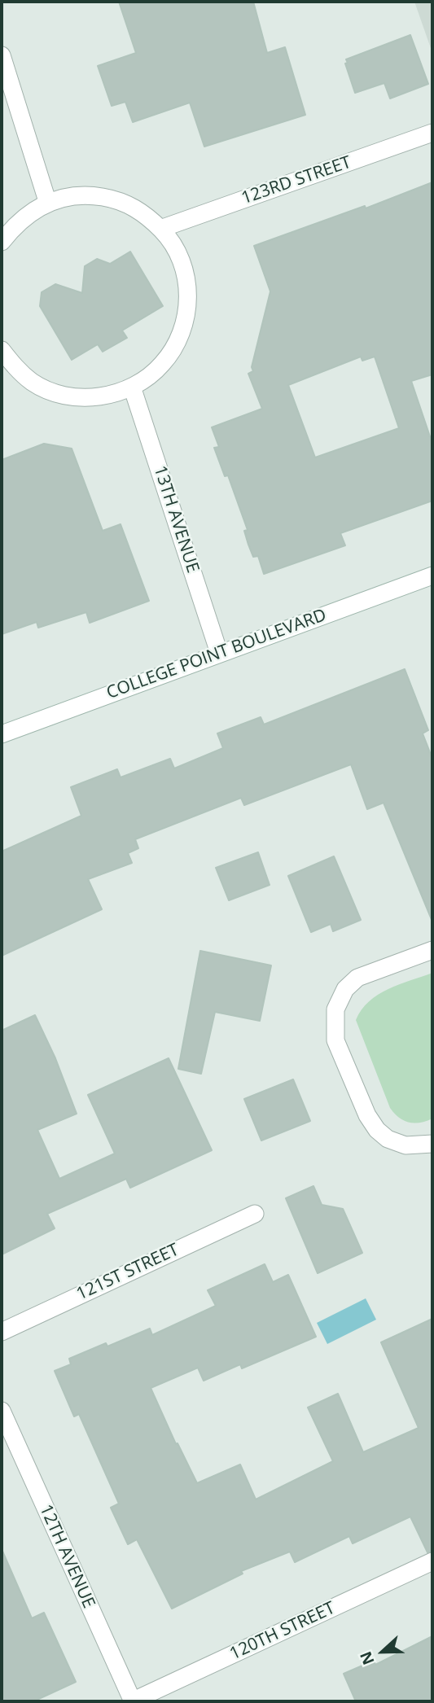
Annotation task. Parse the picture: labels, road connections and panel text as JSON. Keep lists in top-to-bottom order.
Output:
{
  "streets": {
    "street": [
      "123RD STREET",
      "13TH AVENUE",
      "COLLEGE POINT BOULEVARD",
      "121ST STREET",
      "12TH AVENUE",
      "120TH STREET"
    ]
  },
  "crossings": [
    ["13TH AVENUE", "COLLEGE POINT BOULEVARD"],
    ["12TH AVENUE", "120TH STREET"]
  ],
  "north": "left"
}
